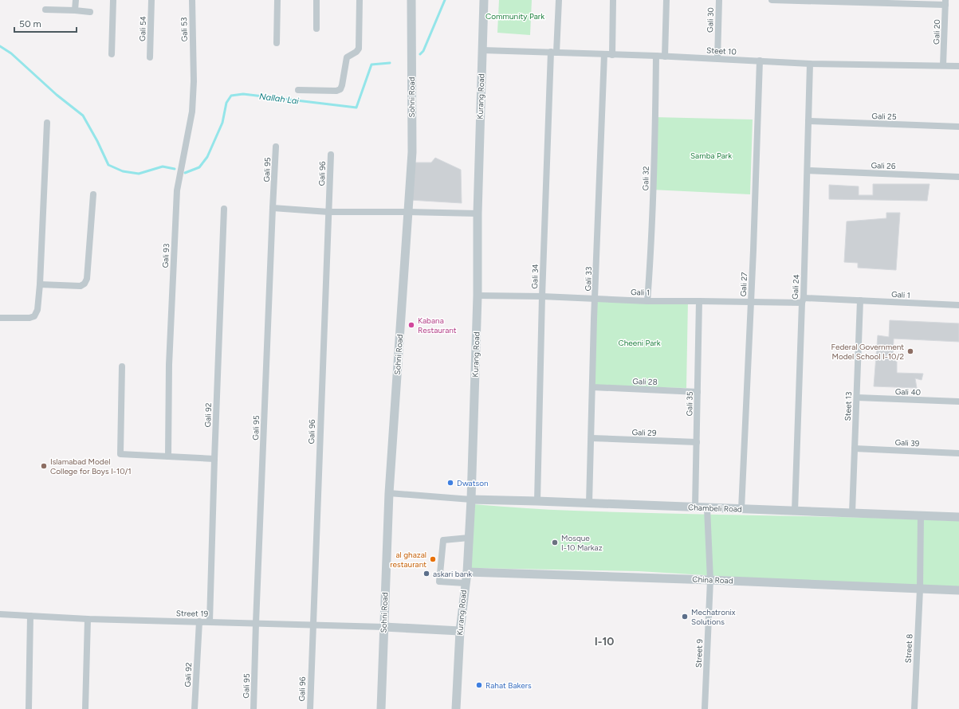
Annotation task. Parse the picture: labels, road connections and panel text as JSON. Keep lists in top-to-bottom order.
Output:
{
  "streets": {
    "street": [
      "Gali 30",
      "Gali 54",
      "Gali 53",
      "Gali 20",
      "Steet 10",
      "Kurang Road",
      "Sohni Road",
      "Gali 25",
      "Gali 26",
      "Gali 95",
      "Gali 96",
      "Gali 32",
      "Gali 93",
      "Gali 34",
      "Gali 33",
      "Gali 27",
      "Gali 24",
      "Gali 1",
      "Gali 28",
      "Gali 40",
      "Gali 35",
      "Steet 13",
      "Gali 92",
      "Gali 29",
      "Gali 39",
      "Chambeli Road",
      "China Road",
      "Street 19",
      "Street 8",
      "Street 9"
    ]
  },
  "crossings": [
    ["Gali 30", "Steet 10"],
    ["Gali 53", "Gali 93"],
    ["Gali 20", "Steet 10"],
    ["Steet 10", "Kurang Road"],
    ["Steet 10", "Gali 32"],
    ["Steet 10", "Gali 34"],
    ["Steet 10", "Gali 33"],
    ["Steet 10", "Gali 27"],
    ["Steet 10", "Gali 24"],
    ["Kurang Road", "Gali 1"],
    ["Kurang Road", "Chambeli Road"],
    ["Kurang Road", "China Road"],
    ["Sohni Road", "Street 19"],
    ["Gali 25", "Gali 24"],
    ["Gali 26", "Gali 24"],
    ["Gali 95", "Street 19"],
    ["Gali 96", "Street 19"],
    ["Gali 32", "Gali 1"],
    ["Gali 34", "Gali 1"],
    ["Gali 34", "Chambeli Road"],
    ["Gali 33", "Gali 1"],
    ["Gali 33", "Gali 28"],
    ["Gali 33", "Gali 29"],
    ["Gali 33", "Chambeli Road"],
    ["Gali 27", "Gali 1"],
    ["Gali 27", "Chambeli Road"],
    ["Gali 24", "Gali 1"],
    ["Gali 24", "Chambeli Road"],
    ["Gali 1", "Gali 35"],
    ["Gali 1", "Steet 13"],
    ["Gali 28", "Gali 35"],
    ["Gali 40", "Steet 13"],
    ["Gali 35", "Gali 29"],
    ["Gali 35", "Chambeli Road"],
    ["Steet 13", "Gali 39"],
    ["Steet 13", "Chambeli Road"],
    ["Gali 92", "Street 19"],
    ["Chambeli Road", "Street 8"],
    ["Chambeli Road", "Street 9"],
    ["China Road", "Street 8"],
    ["China Road", "Street 9"]
  ],
  "districts": ["I-10"],
  "water": ["Nallah Lai"],
  "parks": ["Community Park", "Samba Park", "Cheeni Park"],
  "places": [
    "Kabana Restaurant",
    "Federal Government Model School I-10/2",
    "Islamabad Model College for Boys I-10/1",
    "Dwatson",
    "Mosque I-10 Markaz",
    "al ghazal restaurant",
    "askari bank",
    "Mechatronix Solutions",
    "Rahat Bakers"
  ],
  "scale_bar": "50 m"
}
